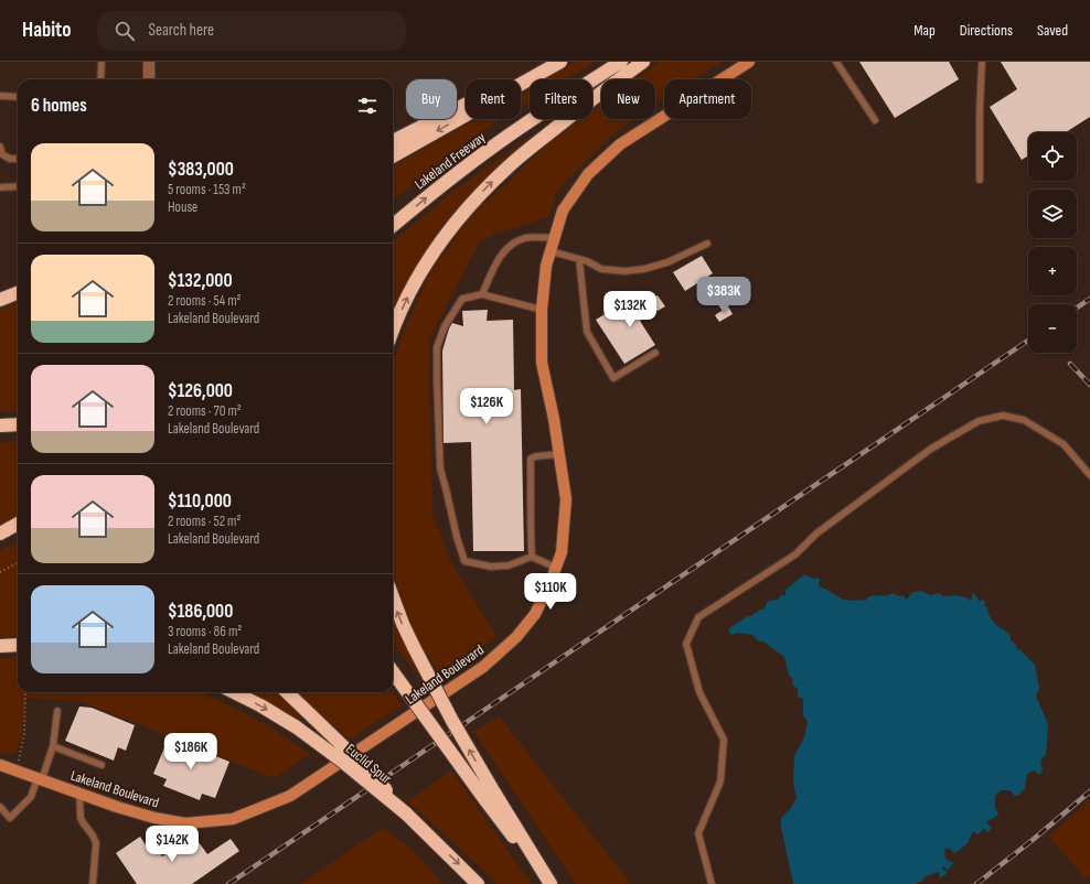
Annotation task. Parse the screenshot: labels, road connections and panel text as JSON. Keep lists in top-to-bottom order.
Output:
{
  "streets": {
    "highway": ["Lakeland Freeway", "Euclid Spur"],
    "street": ["Lakeland Boulevard"]
  },
  "page": {
    "header": "Habito",
    "search": "Search here",
    "nav": ["Map", "Directions", "Saved"],
    "chip": [
      "Buy",
      "Rent",
      "Filters",
      "New",
      "Apartment"
    ],
    "heading": "6 homes",
    "map_buttons": ["+", "−"],
    "list": [
      {
        "name": "$383,000",
        "note": "5 rooms · 153 m² · House"
      },
      {
        "name": "$132,000",
        "note": "2 rooms · 54 m² · Lakeland Boulevard"
      },
      {
        "name": "$126,000",
        "note": "2 rooms · 70 m² · Lakeland Boulevard"
      },
      {
        "name": "$110,000",
        "note": "2 rooms · 52 m² · Lakeland Boulevard"
      },
      {
        "name": "$186,000",
        "note": "3 rooms · 86 m² · Lakeland Boulevard"
      }
    ],
    "price": [
      "$383K",
      "$132K",
      "$126K",
      "$110K",
      "$186K",
      "$142K"
    ]
  }
}
